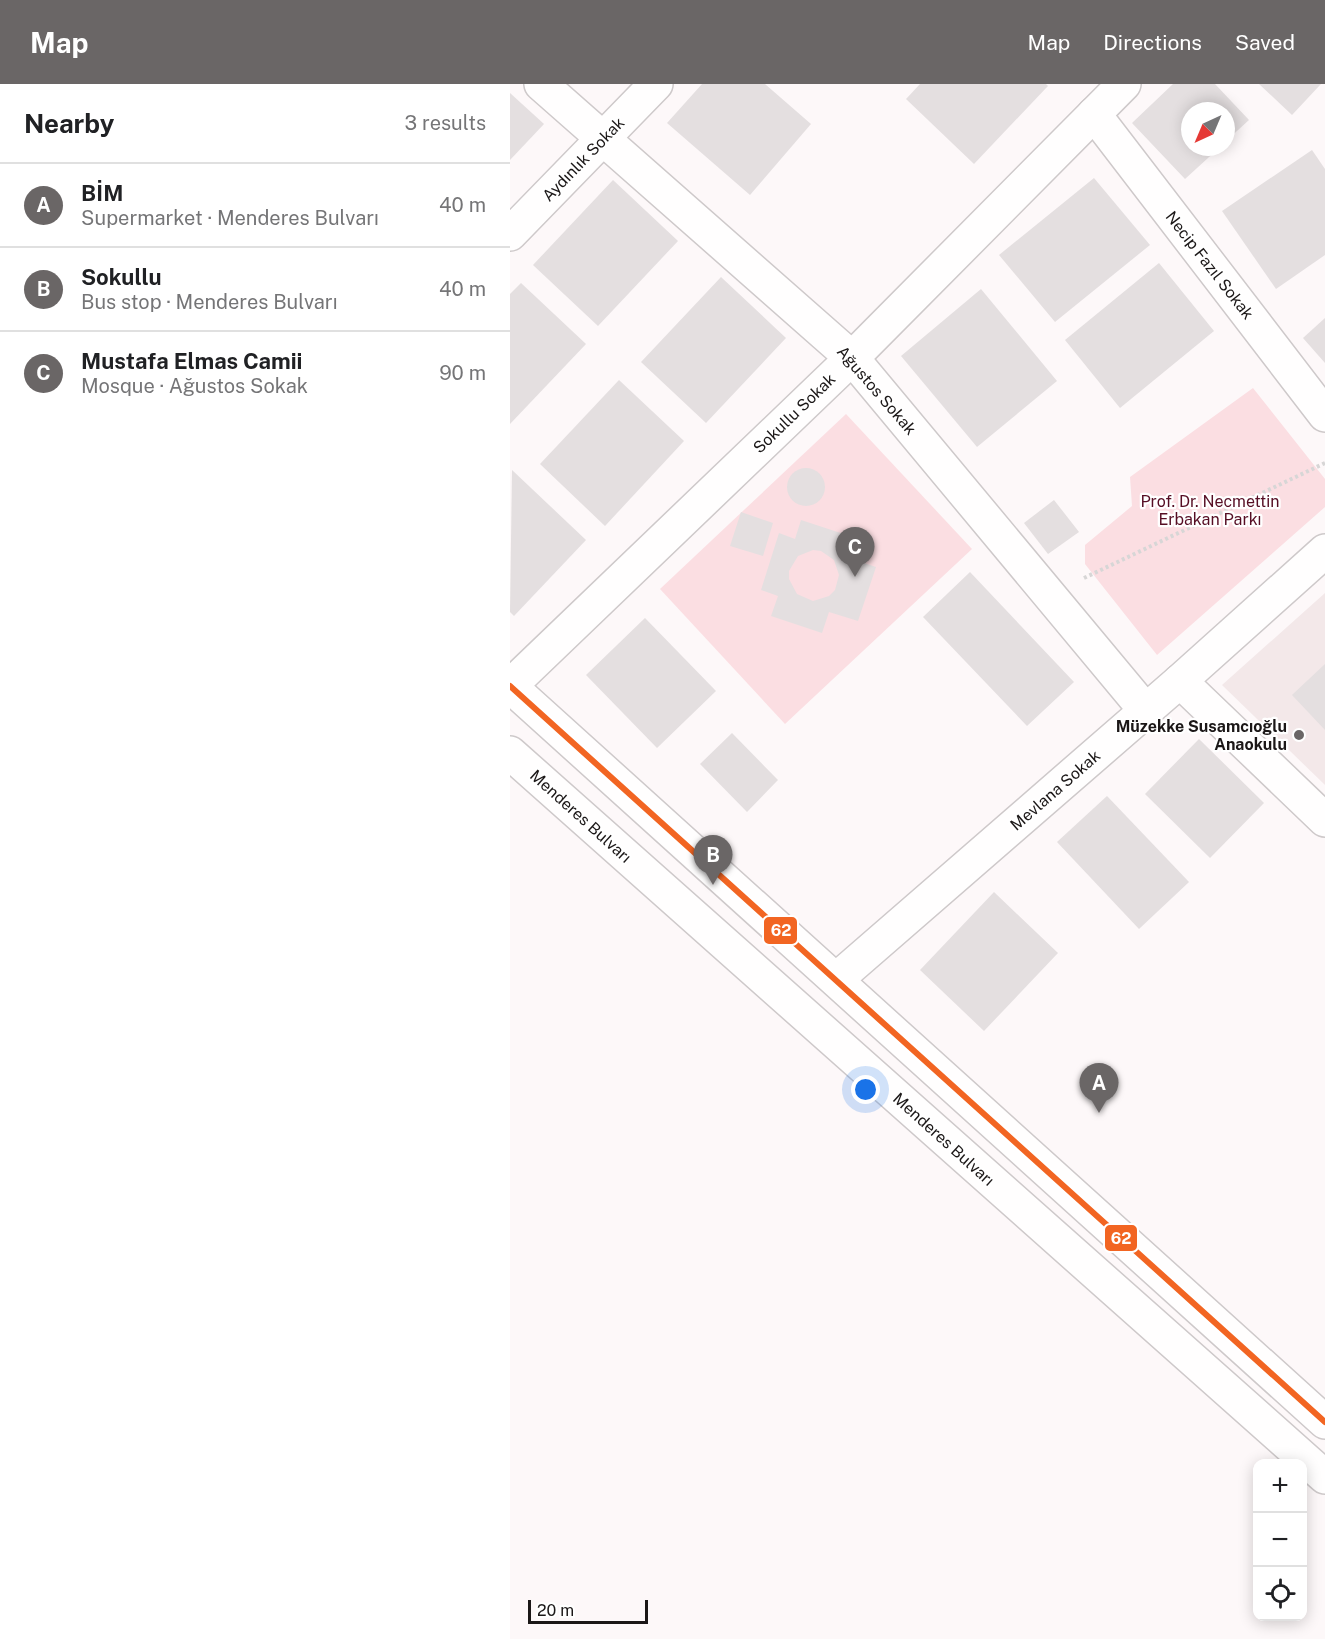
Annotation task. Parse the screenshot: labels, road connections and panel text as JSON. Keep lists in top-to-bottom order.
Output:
{
  "streets": {
    "street": [
      "Aydınlık Sokak",
      "Necip Fazıl Sokak",
      "Ağustos Sokak",
      "Sokullu Sokak",
      "Mevlana Sokak",
      "Menderes Bulvarı"
    ]
  },
  "crossings": [
    ["Aydınlık Sokak", "Ağustos Sokak"],
    ["Necip Fazıl Sokak", "Sokullu Sokak"],
    ["Ağustos Sokak", "Sokullu Sokak"],
    ["Ağustos Sokak", "Mevlana Sokak"]
  ],
  "parks": ["Prof. Dr. Necmettin Erbakan Parkı"],
  "places": ["Müzekke Susamcıoğlu Anaokulu"],
  "lines": ["transit line 62"],
  "scale_bar": "20 m",
  "north": "bottom left",
  "page": {
    "header": "Map",
    "nav": ["Map", "Directions", "Saved"],
    "heading": ["Nearby", "3 results"],
    "list": [
      {
        "mark": "A",
        "name": "BİM",
        "note": "Supermarket · Menderes Bulvarı",
        "value": "40 m"
      },
      {
        "mark": "B",
        "name": "Sokullu",
        "note": "Bus stop · Menderes Bulvarı",
        "value": "40 m"
      },
      {
        "mark": "C",
        "name": "Mustafa Elmas Camii",
        "note": "Mosque · Ağustos Sokak",
        "value": "90 m"
      }
    ],
    "pins": ["C", "B", "A"],
    "map_buttons": ["+", "−"],
    "scale": "20 m"
  }
}
